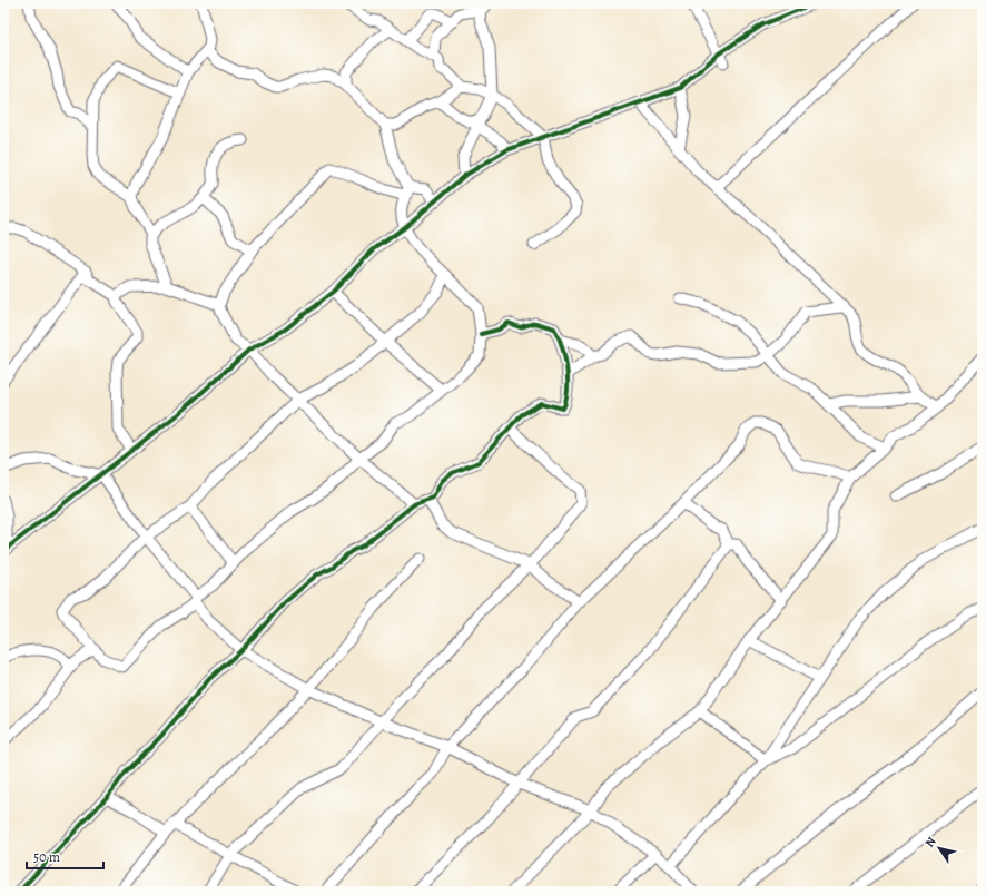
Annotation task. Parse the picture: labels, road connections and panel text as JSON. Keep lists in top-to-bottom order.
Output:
{
  "scale_bar": "50 m",
  "north": "top left"
}
